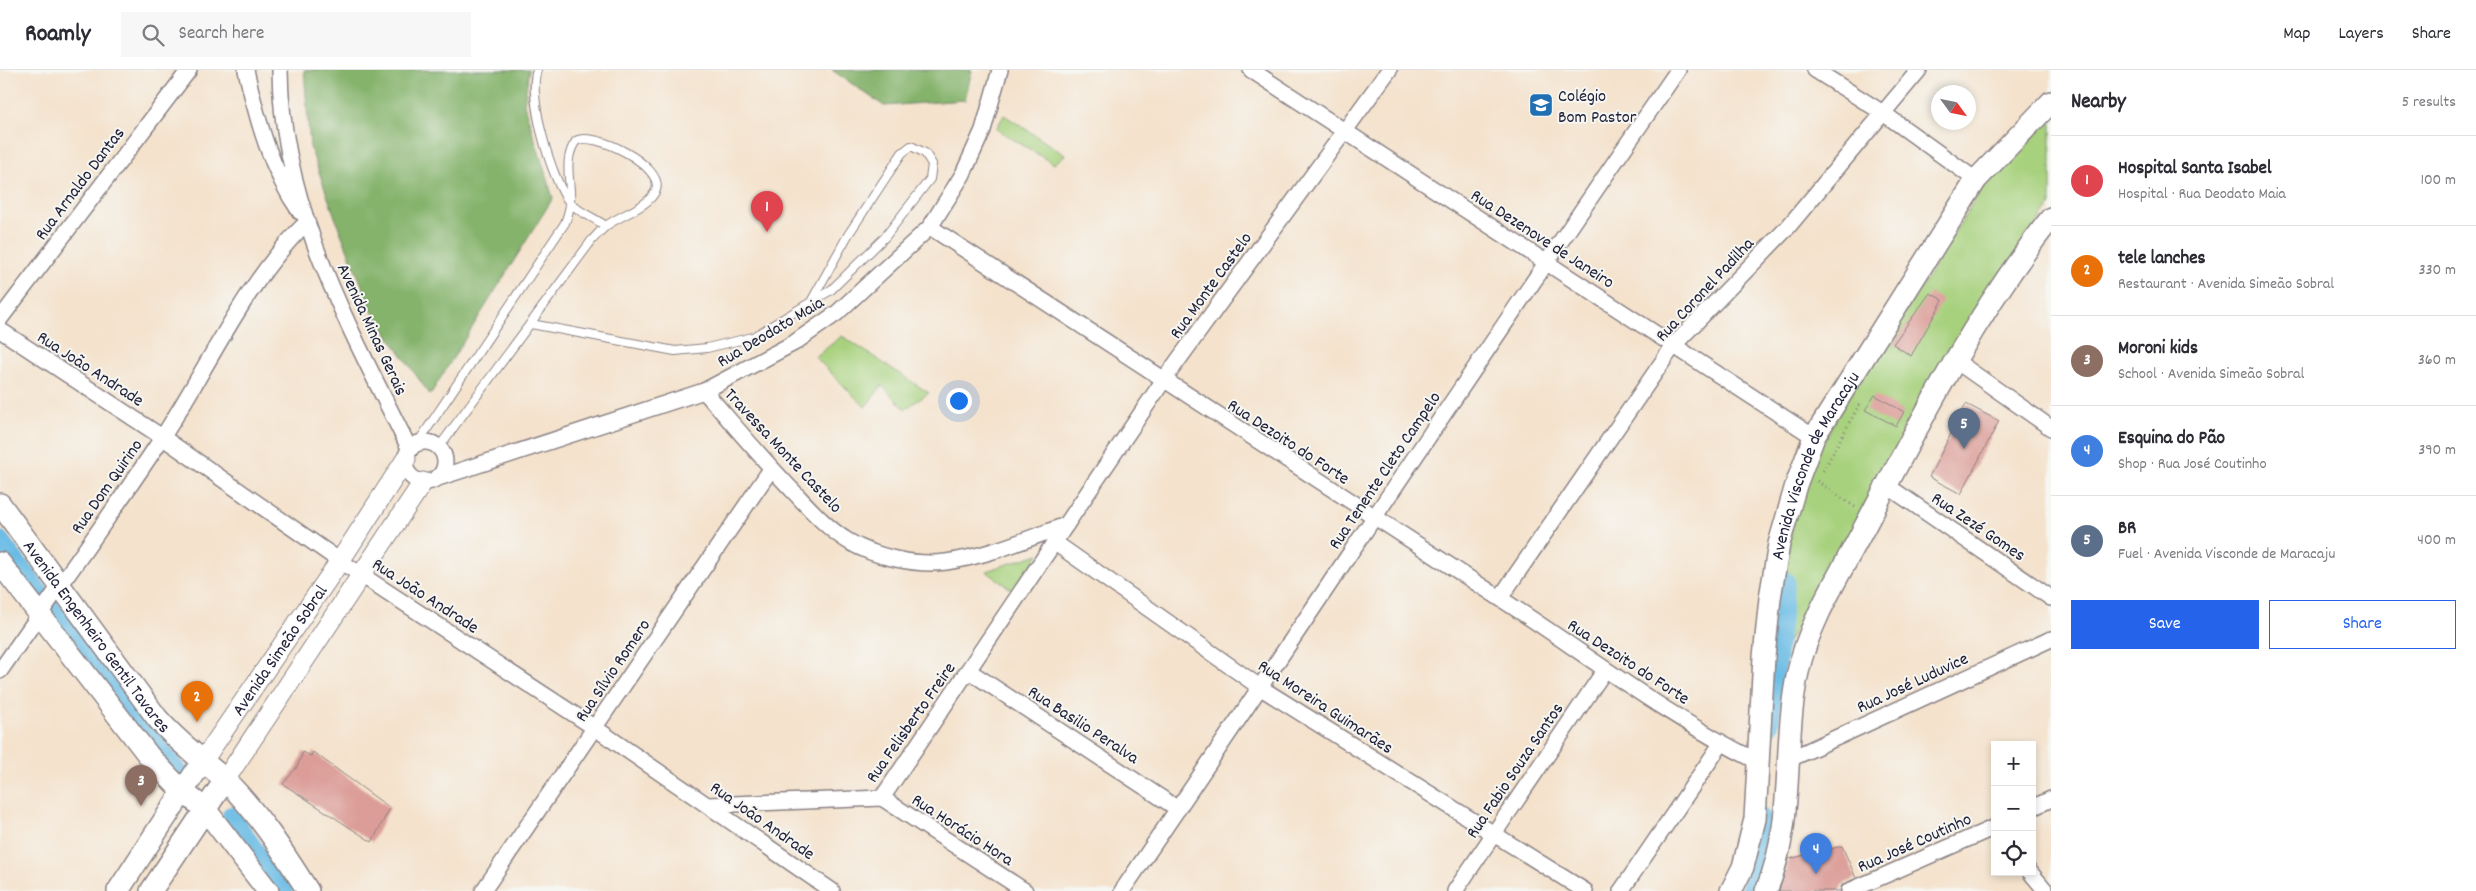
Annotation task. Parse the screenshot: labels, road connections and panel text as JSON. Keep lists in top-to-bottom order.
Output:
{
  "streets": {
    "main road": ["Avenida Visconde de Maracaju", "Avenida Engenheiro Gentil Tavares", "Avenida Simeão Sobral"],
    "street": [
      "Rua Arnaldo Dantas",
      "Rua Dezenove de Janeiro",
      "Rua Monte Castelo",
      "Rua Coronel Padilha",
      "Avenida Minas Gerais",
      "Rua Deodato Maia",
      "Rua João Andrade",
      "Rua Dezoito do Forte",
      "Travessa Monte Castelo",
      "Rua Tenente Cleto Campelo",
      "Rua Dom Quirino",
      "Rua Zezé Gomes",
      "Rua Sílvio Romero",
      "Rua José Luduvice",
      "Rua Moreira Guimarães",
      "Rua Felisberto Freire",
      "Rua Basilio Peralva",
      "Rua Fabio Souza Santos",
      "Rua Horácio Hora",
      "Rua José Coutinho"
    ]
  },
  "crossings": [
    ["Rua Dezenove de Janeiro", "Rua Monte Castelo"],
    ["Rua Dezenove de Janeiro", "Rua Coronel Padilha"],
    ["Rua Dezenove de Janeiro", "Avenida Visconde de Maracaju"],
    ["Rua Dezenove de Janeiro", "Rua Tenente Cleto Campelo"],
    ["Rua Monte Castelo", "Rua Dezoito do Forte"],
    ["Rua Monte Castelo", "Travessa Monte Castelo"],
    ["Rua Monte Castelo", "Rua Felisberto Freire"],
    ["Rua Coronel Padilha", "Rua Dezoito do Forte"],
    ["Avenida Minas Gerais", "Rua Deodato Maia"],
    ["Avenida Minas Gerais", "Rua Dom Quirino"],
    ["Avenida Minas Gerais", "Avenida Simeão Sobral"],
    ["Rua Deodato Maia", "Rua Dezoito do Forte"],
    ["Rua Deodato Maia", "Travessa Monte Castelo"],
    ["Rua Deodato Maia", "Avenida Simeão Sobral"],
    ["Rua João Andrade", "Rua Dom Quirino"],
    ["Rua João Andrade", "Avenida Simeão Sobral"],
    ["Rua João Andrade", "Rua Sílvio Romero"],
    ["Rua João Andrade", "Rua Felisberto Freire"],
    ["Rua Dezoito do Forte", "Avenida Visconde de Maracaju"],
    ["Rua Dezoito do Forte", "Rua Tenente Cleto Campelo"],
    ["Rua Dezoito do Forte", "Rua Fabio Souza Santos"],
    ["Travessa Monte Castelo", "Rua Sílvio Romero"],
    ["Travessa Monte Castelo", "Rua Felisberto Freire"],
    ["Rua Tenente Cleto Campelo", "Rua Moreira Guimarães"],
    ["Rua Tenente Cleto Campelo", "Rua Basilio Peralva"],
    ["Rua Dom Quirino", "Avenida Engenheiro Gentil Tavares"],
    ["Avenida Engenheiro Gentil Tavares", "Avenida Simeão Sobral"],
    ["Rua Moreira Guimarães", "Rua Felisberto Freire"],
    ["Rua Moreira Guimarães", "Rua Fabio Souza Santos"],
    ["Rua Felisberto Freire", "Rua Basilio Peralva"],
    ["Rua Felisberto Freire", "Rua Horácio Hora"]
  ],
  "places": {
    "school or university": ["Colégio Bom Pastor"]
  },
  "north": "bottom right",
  "page": {
    "header": "Roamly",
    "search": "Search here",
    "nav": ["Map", "Layers", "Share"],
    "heading": ["Nearby", "5 results"],
    "list": [
      {
        "mark": "1",
        "name": "Hospital Santa Isabel",
        "note": "Hospital · Rua Deodato Maia",
        "value": "100 m"
      },
      {
        "mark": "2",
        "name": "tele lanches",
        "note": "Restaurant · Avenida Simeão Sobral",
        "value": "330 m"
      },
      {
        "mark": "3",
        "name": "Moroni kids",
        "note": "School · Avenida Simeão Sobral",
        "value": "360 m"
      },
      {
        "mark": "4",
        "name": "Esquina do Pão",
        "note": "Shop · Rua José Coutinho",
        "value": "390 m"
      },
      {
        "mark": "5",
        "name": "BR",
        "note": "Fuel · Avenida Visconde de Maracaju",
        "value": "400 m"
      }
    ],
    "pins": [
      "1",
      "5",
      "2",
      "3",
      "4"
    ],
    "buttons": ["Save", "Share"],
    "map_buttons": ["+", "−"]
  }
}
